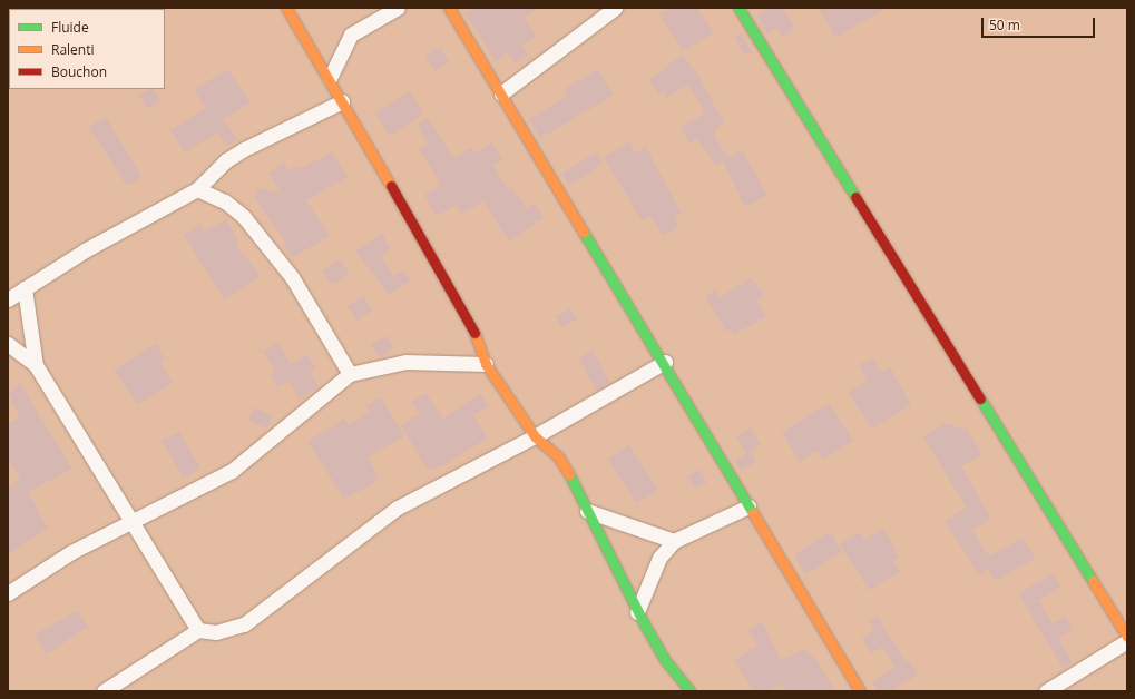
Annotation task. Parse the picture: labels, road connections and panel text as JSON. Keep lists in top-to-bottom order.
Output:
{
  "legend": ["Fluide", "Ralenti", "Bouchon"],
  "scale_bar": "50 m"
}
